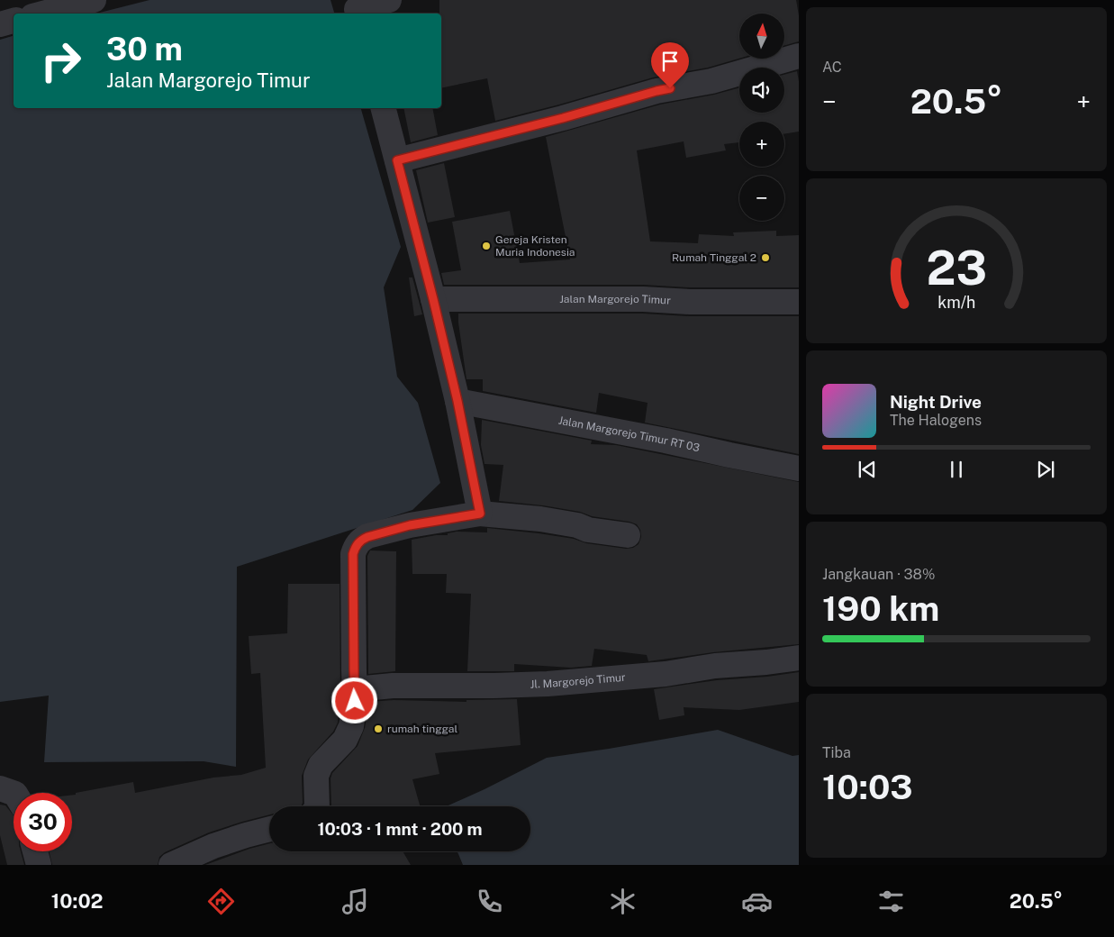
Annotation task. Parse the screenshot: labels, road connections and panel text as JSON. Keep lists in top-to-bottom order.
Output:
{
  "streets": {
    "street": ["Jalan Margorejo Timur", "Jalan Margorejo Timur RT 03", "Jl. Margorejo Timur"]
  },
  "places": ["Gereja Kristen Muria Indonesia", "Rumah Tinggal 2", "rumah tinggal"],
  "north": "top",
  "page": {
    "tile": [
      "AC",
      ["Jangkauan · 38%", "190 km"],
      ["Tiba", "10:03"]
    ],
    "map_buttons": ["+", "−"],
    "turn": ["30 m", "Jalan Margorejo Timur"],
    "heat": ["−", "20.5°", "+"],
    "song": ["Night Drive", "The Halogens"],
    "limit": "30",
    "trip": "10:03 · 1 mnt · 200 m",
    "tabs": ["10:02", "20.5°"],
    "gauge": ["23", "km/h"]
  }
}
